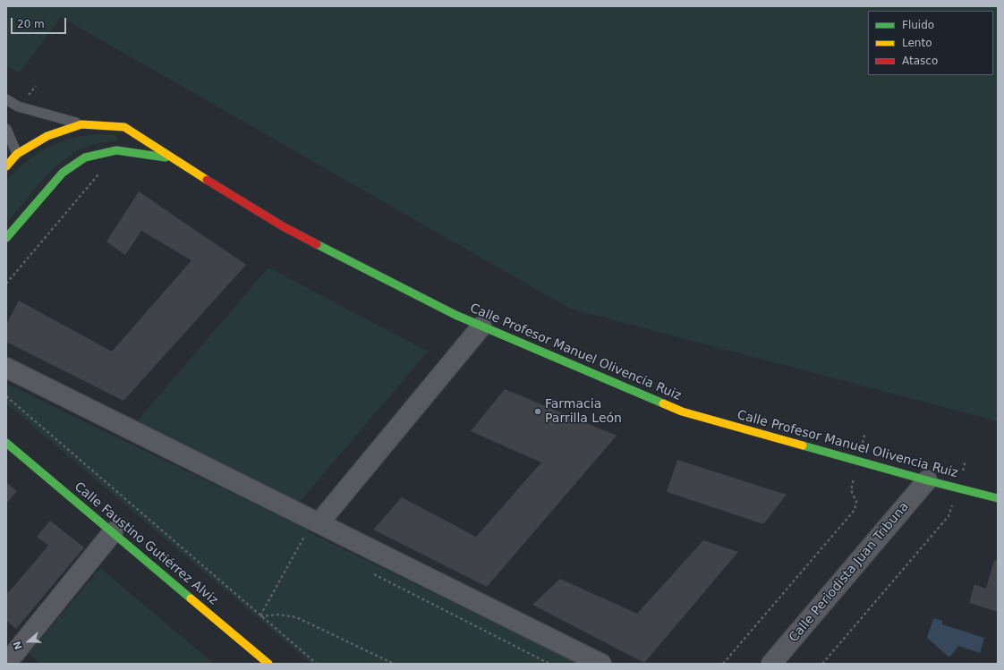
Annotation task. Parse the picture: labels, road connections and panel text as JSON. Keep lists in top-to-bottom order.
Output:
{
  "streets": {
    "street": ["Calle Profesor Manuel Olivencia Ruiz", "Calle Faustino Gutiérrez Alviz", "Calle Periodista Juan Tribuna"]
  },
  "crossings": [
    ["Calle Profesor Manuel Olivencia Ruiz", "Calle Periodista Juan Tribuna"]
  ],
  "places": ["Farmacia Parrilla León"],
  "legend": ["Fluido", "Lento", "Atasco"],
  "scale_bar": "20 m",
  "north": "left"
}
